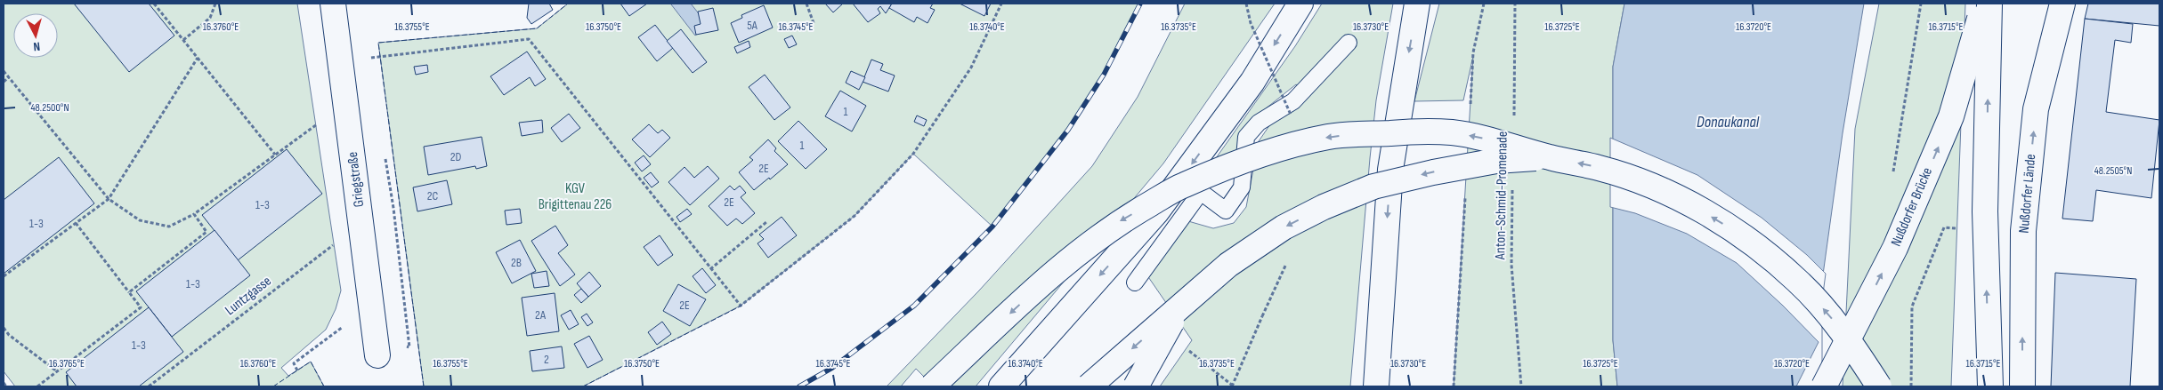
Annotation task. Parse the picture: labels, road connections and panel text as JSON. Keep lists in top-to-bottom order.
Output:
{
  "streets": {
    "main road": ["Griegstraße", "Nußdorfer Lände", "Nußdorfer Brücke"],
    "path": ["Anton-Schmid-Promenade", "Luntzgasse"]
  },
  "crossings": [
    ["Griegstraße", "Luntzgasse"]
  ],
  "water": ["Donaukanal"],
  "parks": ["KGV Brigittenau 226"],
  "house_numbers": [
    "5A",
    "1",
    "1",
    "2D",
    "2E",
    "2C",
    "2E",
    "1-3",
    "1-3",
    "2B",
    "1-3",
    "2E",
    "2A",
    "1-3",
    "2"
  ],
  "north": "bottom",
  "coordinates": [
    "16.3760°E",
    "16.3755°E",
    "16.3750°E",
    "16.3745°E",
    "16.3740°E",
    "16.3735°E",
    "16.3730°E",
    "16.3725°E",
    "16.3720°E",
    "16.3715°E",
    "48.2500°N",
    "48.2505°N",
    "16.3765°E"
  ]
}
